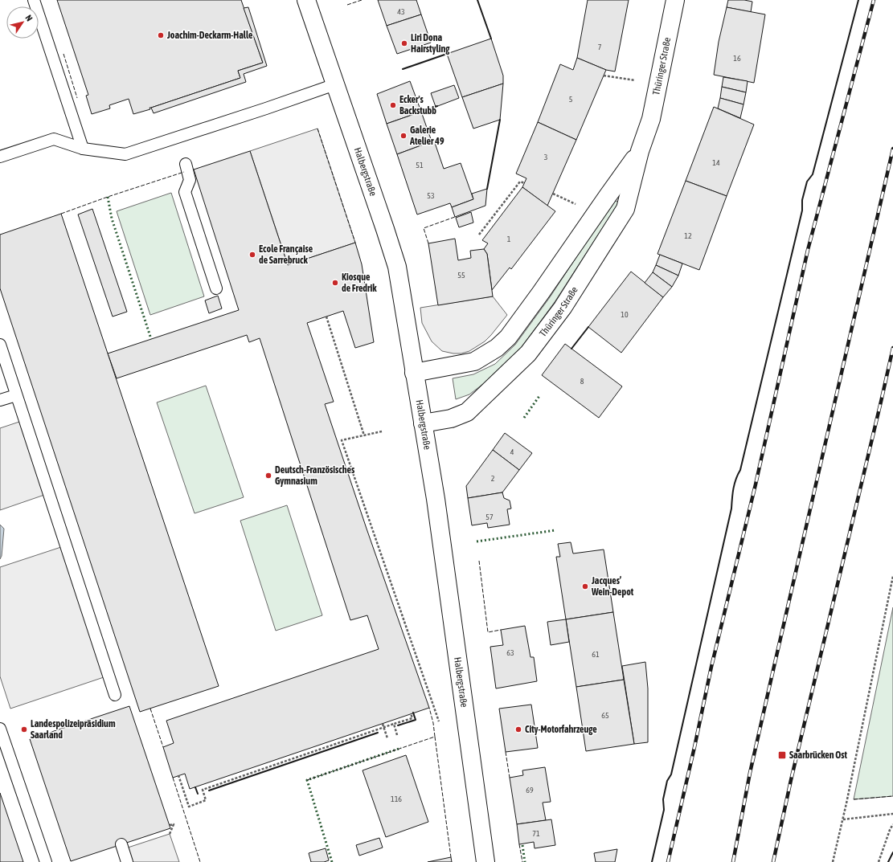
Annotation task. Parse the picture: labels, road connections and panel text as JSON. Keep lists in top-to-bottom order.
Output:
{
  "streets": {
    "street": ["Thüringer Straße", "Halbergstraße"]
  },
  "crossings": [
    ["Thüringer Straße", "Halbergstraße"]
  ],
  "places": {
    "other": [
      "Joachim-Deckarm-Halle",
      "Liri Dona Hairstyling",
      "Ecker's Backstubb",
      "Galerie Atelier 49",
      "Ecole Française de Sarrebruck",
      "Kiosque de Fredrik",
      "Deutsch-Französisches Gymnasium",
      "Jacques’ Wein-Depot",
      "Landespolizeipräsidium Saarland",
      "City-Motorfahrzeuge"
    ],
    "transit": ["Saarbrücken Ost"]
  },
  "house_numbers": [
    "43",
    "7",
    "16",
    "5",
    "3",
    "14",
    "51",
    "53",
    "12",
    "1",
    "55",
    "10",
    "8",
    "4",
    "2",
    "57",
    "63",
    "61",
    "65",
    "69",
    "116",
    "71"
  ],
  "north": "top right"
}
